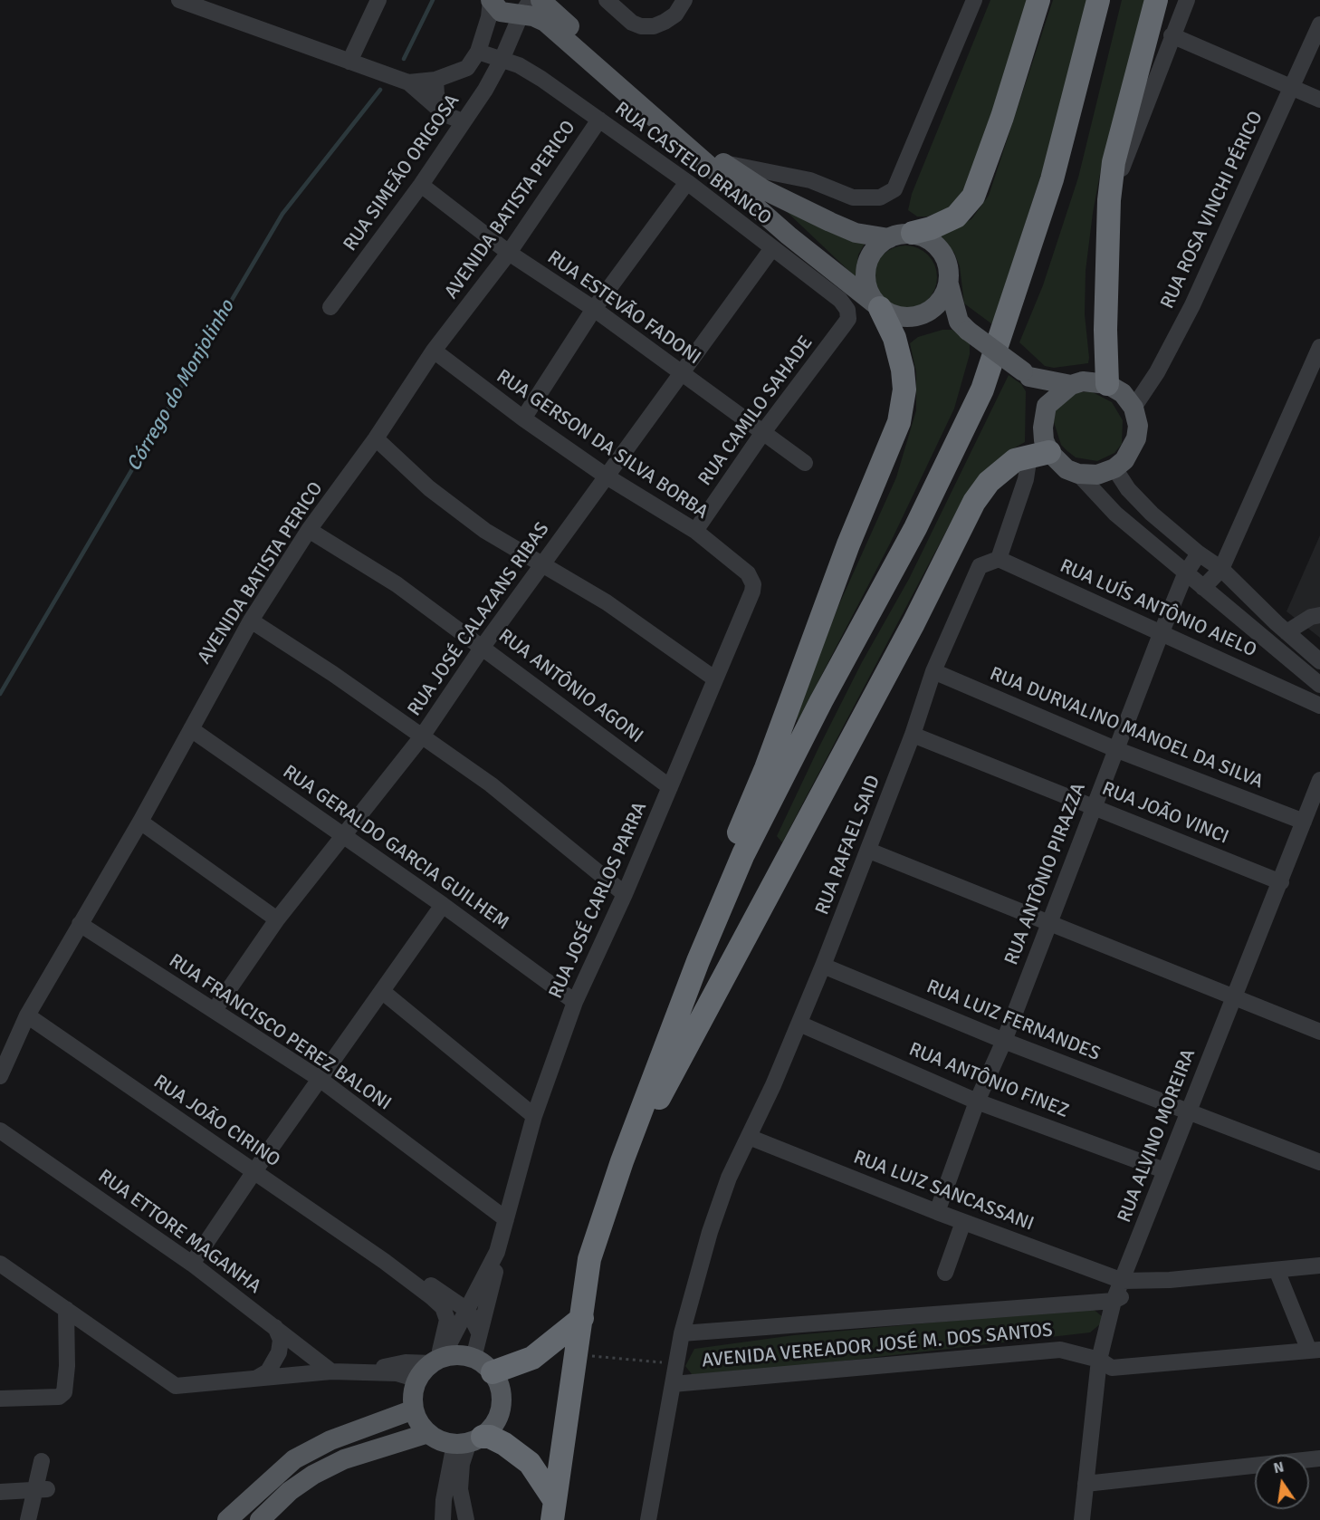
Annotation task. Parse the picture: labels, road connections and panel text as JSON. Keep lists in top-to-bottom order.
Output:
{
  "streets": {
    "street": [
      "RUA CASTELO BRANCO",
      "RUA SIMEÃO ORIGOSA",
      "AVENIDA BATISTA PERICO",
      "RUA ROSA VINCHI PÉRICO",
      "RUA ESTEVÃO FADONI",
      "RUA CAMILO SAHADE",
      "RUA GERSON DA SILVA BORBA",
      "RUA LUÍS ANTÔNIO AIELO",
      "RUA JOSÉ CALAZANS RIBAS",
      "RUA ANTÔNIO AGONI",
      "RUA DURVALINO MANOEL DA SILVA",
      "RUA JOÃO VINCI",
      "RUA RAFAEL SAID",
      "RUA GERALDO GARCIA GUILHEM",
      "RUA ANTÔNIO PIRAZZA",
      "RUA JOSÉ CARLOS PARRA",
      "RUA LUIZ FERNANDES",
      "RUA FRANCISCO PEREZ BALONI",
      "RUA ANTÔNIO FINEZ",
      "RUA JOÃO CIRINO",
      "RUA ALVINO MOREIRA",
      "RUA LUIZ SANCASSANI",
      "RUA ETTORE MAGANHA",
      "AVENIDA VEREADOR JOSÉ M. DOS SANTOS"
    ]
  },
  "crossings": [
    ["RUA CASTELO BRANCO", "RUA SIMEÃO ORIGOSA"],
    ["RUA CASTELO BRANCO", "AVENIDA BATISTA PERICO"],
    ["RUA CASTELO BRANCO", "RUA CAMILO SAHADE"],
    ["RUA CASTELO BRANCO", "RUA JOSÉ CALAZANS RIBAS"],
    ["RUA SIMEÃO ORIGOSA", "RUA ESTEVÃO FADONI"],
    ["AVENIDA BATISTA PERICO", "RUA ESTEVÃO FADONI"],
    ["AVENIDA BATISTA PERICO", "RUA GERSON DA SILVA BORBA"],
    ["AVENIDA BATISTA PERICO", "RUA ANTÔNIO AGONI"],
    ["AVENIDA BATISTA PERICO", "RUA GERALDO GARCIA GUILHEM"],
    ["AVENIDA BATISTA PERICO", "RUA FRANCISCO PEREZ BALONI"],
    ["AVENIDA BATISTA PERICO", "RUA JOÃO CIRINO"],
    ["RUA ESTEVÃO FADONI", "RUA CAMILO SAHADE"],
    ["RUA ESTEVÃO FADONI", "RUA JOSÉ CALAZANS RIBAS"],
    ["RUA CAMILO SAHADE", "RUA GERSON DA SILVA BORBA"],
    ["RUA GERSON DA SILVA BORBA", "RUA JOSÉ CALAZANS RIBAS"],
    ["RUA GERSON DA SILVA BORBA", "RUA JOSÉ CARLOS PARRA"],
    ["RUA LUÍS ANTÔNIO AIELO", "RUA RAFAEL SAID"],
    ["RUA LUÍS ANTÔNIO AIELO", "RUA ANTÔNIO PIRAZZA"],
    ["RUA JOSÉ CALAZANS RIBAS", "RUA ANTÔNIO AGONI"],
    ["RUA JOSÉ CALAZANS RIBAS", "RUA GERALDO GARCIA GUILHEM"],
    ["RUA JOSÉ CALAZANS RIBAS", "RUA FRANCISCO PEREZ BALONI"],
    ["RUA ANTÔNIO AGONI", "RUA JOSÉ CARLOS PARRA"],
    ["RUA DURVALINO MANOEL DA SILVA", "RUA RAFAEL SAID"],
    ["RUA DURVALINO MANOEL DA SILVA", "RUA ANTÔNIO PIRAZZA"],
    ["RUA DURVALINO MANOEL DA SILVA", "RUA ALVINO MOREIRA"],
    ["RUA JOÃO VINCI", "RUA RAFAEL SAID"],
    ["RUA JOÃO VINCI", "RUA ANTÔNIO PIRAZZA"],
    ["RUA JOÃO VINCI", "RUA ALVINO MOREIRA"],
    ["RUA RAFAEL SAID", "RUA LUIZ FERNANDES"],
    ["RUA RAFAEL SAID", "RUA ANTÔNIO FINEZ"],
    ["RUA RAFAEL SAID", "RUA LUIZ SANCASSANI"],
    ["RUA RAFAEL SAID", "AVENIDA VEREADOR JOSÉ M. DOS SANTOS"],
    ["RUA GERALDO GARCIA GUILHEM", "RUA JOSÉ CARLOS PARRA"],
    ["RUA ANTÔNIO PIRAZZA", "RUA LUIZ FERNANDES"],
    ["RUA ANTÔNIO PIRAZZA", "RUA ANTÔNIO FINEZ"],
    ["RUA ANTÔNIO PIRAZZA", "RUA LUIZ SANCASSANI"],
    ["RUA JOSÉ CARLOS PARRA", "RUA FRANCISCO PEREZ BALONI"],
    ["RUA LUIZ FERNANDES", "RUA ALVINO MOREIRA"],
    ["RUA ANTÔNIO FINEZ", "RUA ALVINO MOREIRA"],
    ["RUA ALVINO MOREIRA", "RUA LUIZ SANCASSANI"],
    ["RUA ALVINO MOREIRA", "AVENIDA VEREADOR JOSÉ M. DOS SANTOS"]
  ],
  "water": ["Córrego do Monjolinho"],
  "north": "top"
}
